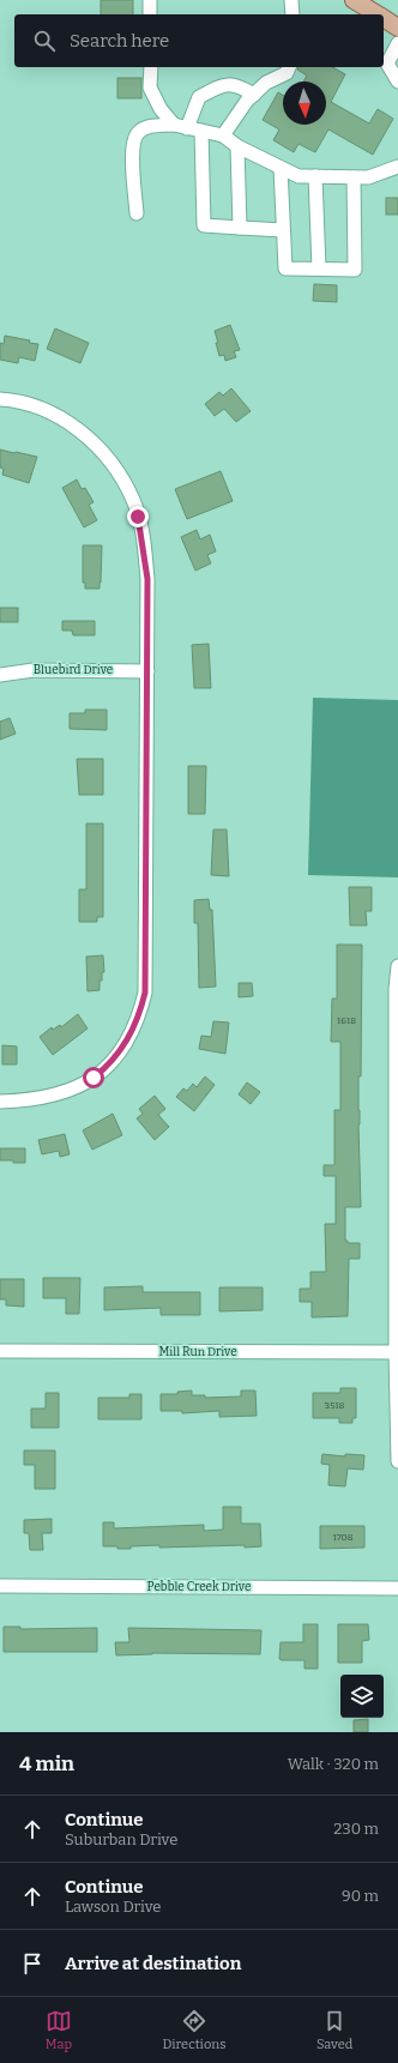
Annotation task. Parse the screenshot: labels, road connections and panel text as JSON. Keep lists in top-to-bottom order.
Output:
{
  "streets": {
    "street": ["Bluebird Drive", "Mill Run Drive", "Pebble Creek Drive"]
  },
  "house_numbers": ["1618", "3518", "1708"],
  "north": "bottom",
  "page": {
    "search": "Search here",
    "heading": ["4 min", "Walk · 320 m"],
    "list": [
      ["Continue", "Suburban Drive", "230 m"],
      ["Continue", "Lawson Drive", "90 m"],
      "Arrive at destination"
    ],
    "nav": ["Map", "Directions", "Saved"]
  }
}
